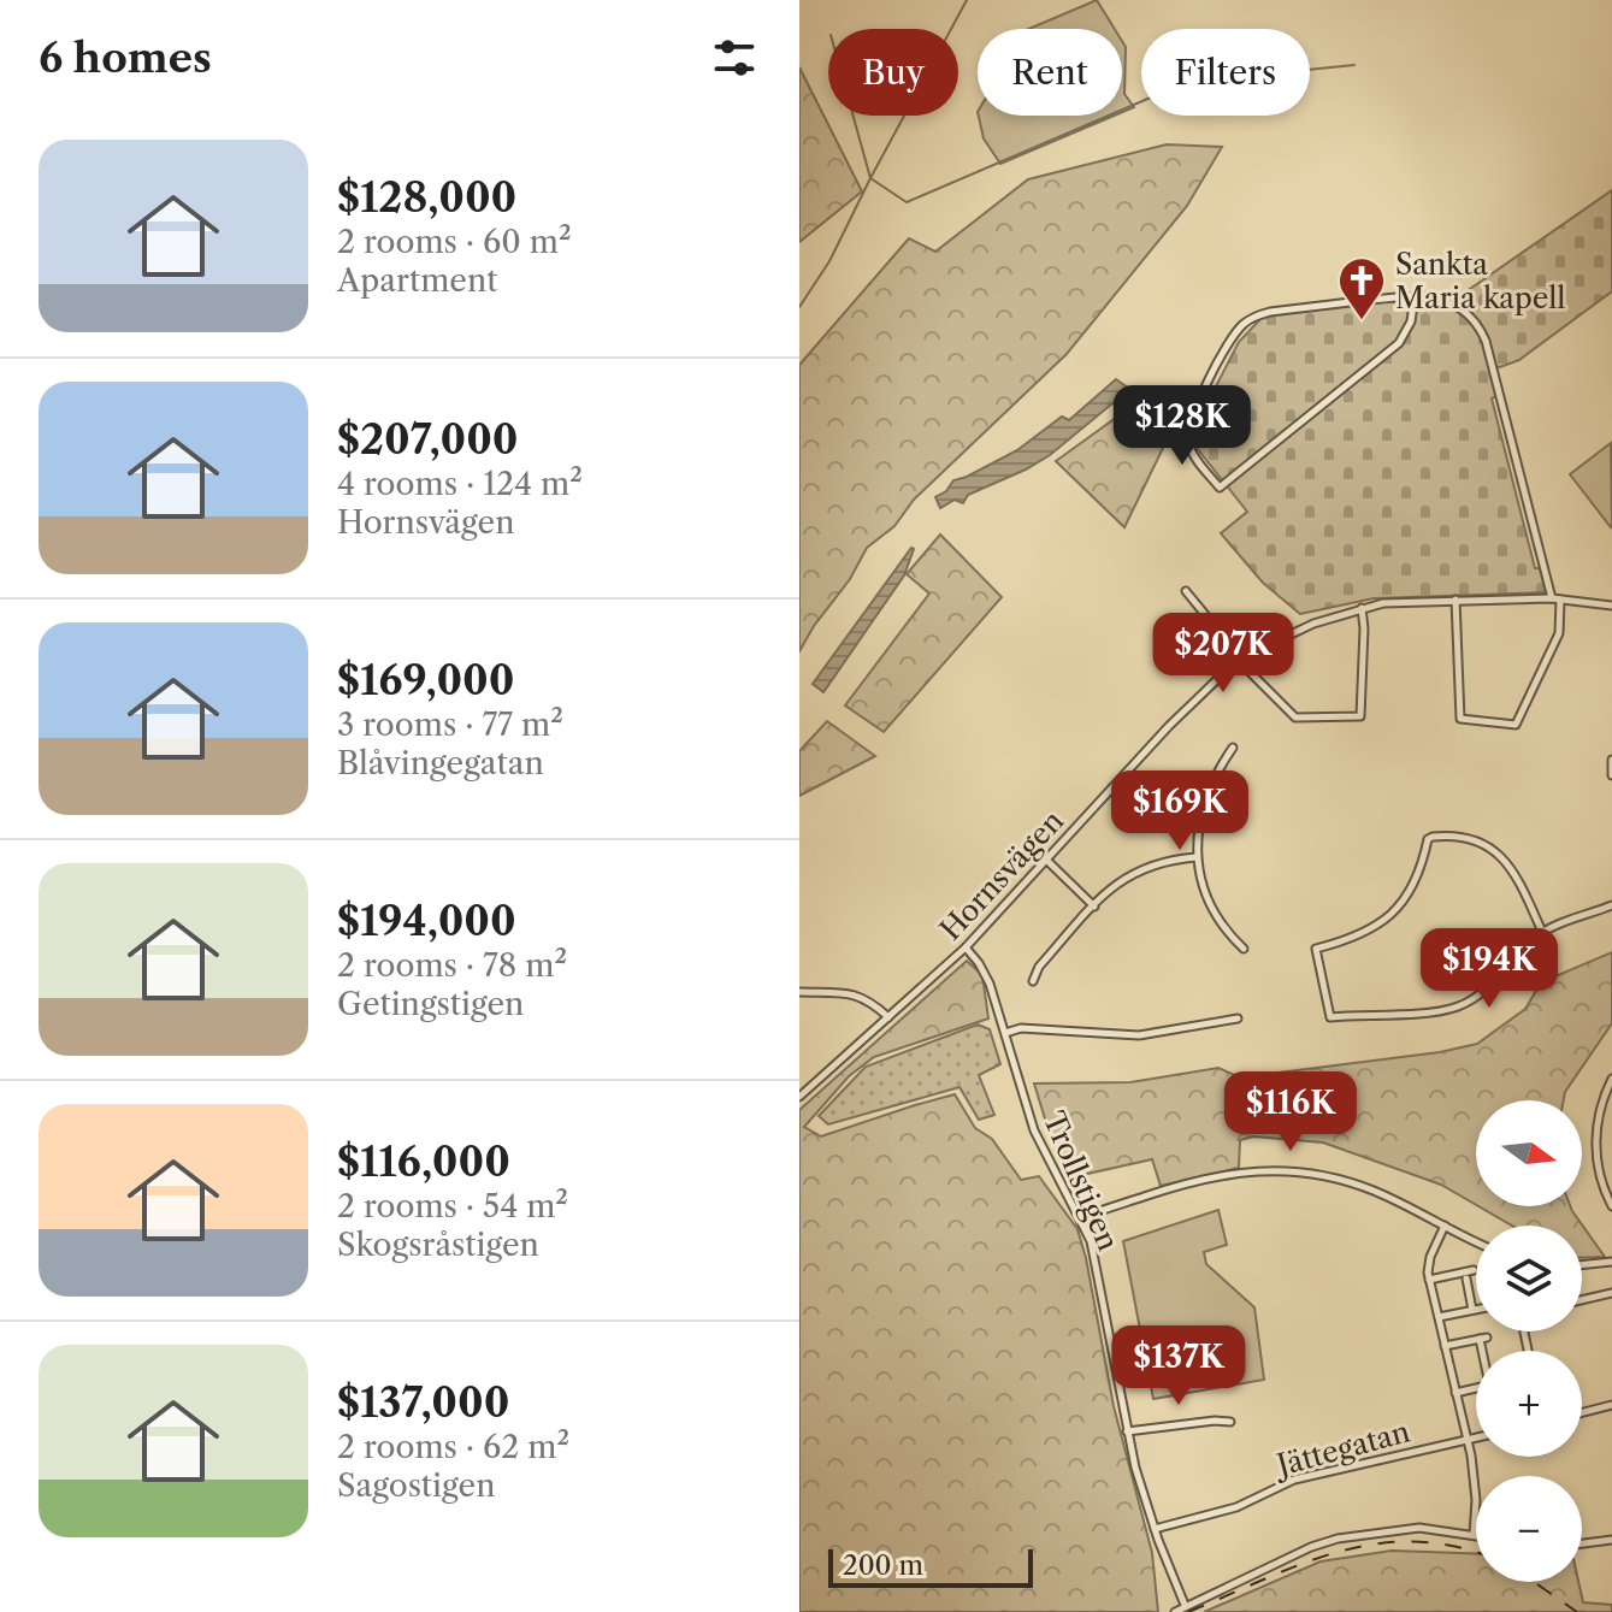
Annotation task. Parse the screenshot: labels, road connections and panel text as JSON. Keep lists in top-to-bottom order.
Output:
{
  "streets": {
    "street": ["Hornsvägen", "Trollstigen", "Jättegatan"]
  },
  "crossings": [
    ["Hornsvägen", "Trollstigen"],
    ["Trollstigen", "Jättegatan"]
  ],
  "places": {
    "church": ["Sankta Maria kapell"]
  },
  "scale_bar": "200 m",
  "north": "right",
  "page": {
    "heading": "6 homes",
    "chip": ["Buy", "Rent", "Filters"],
    "list": [
      {
        "name": "$128,000",
        "note": "2 rooms · 60 m² · Apartment"
      },
      {
        "name": "$207,000",
        "note": "4 rooms · 124 m² · Hornsvägen"
      },
      {
        "name": "$169,000",
        "note": "3 rooms · 77 m² · Blåvingegatan"
      },
      {
        "name": "$194,000",
        "note": "2 rooms · 78 m² · Getingstigen"
      },
      {
        "name": "$116,000",
        "note": "2 rooms · 54 m² · Skogsråstigen"
      },
      {
        "name": "$137,000",
        "note": "2 rooms · 62 m² · Sagostigen"
      }
    ],
    "price": [
      "$128K",
      "$207K",
      "$169K",
      "$194K",
      "$116K",
      "$137K"
    ],
    "map_buttons": ["+", "−"],
    "scale": "200 m"
  }
}
